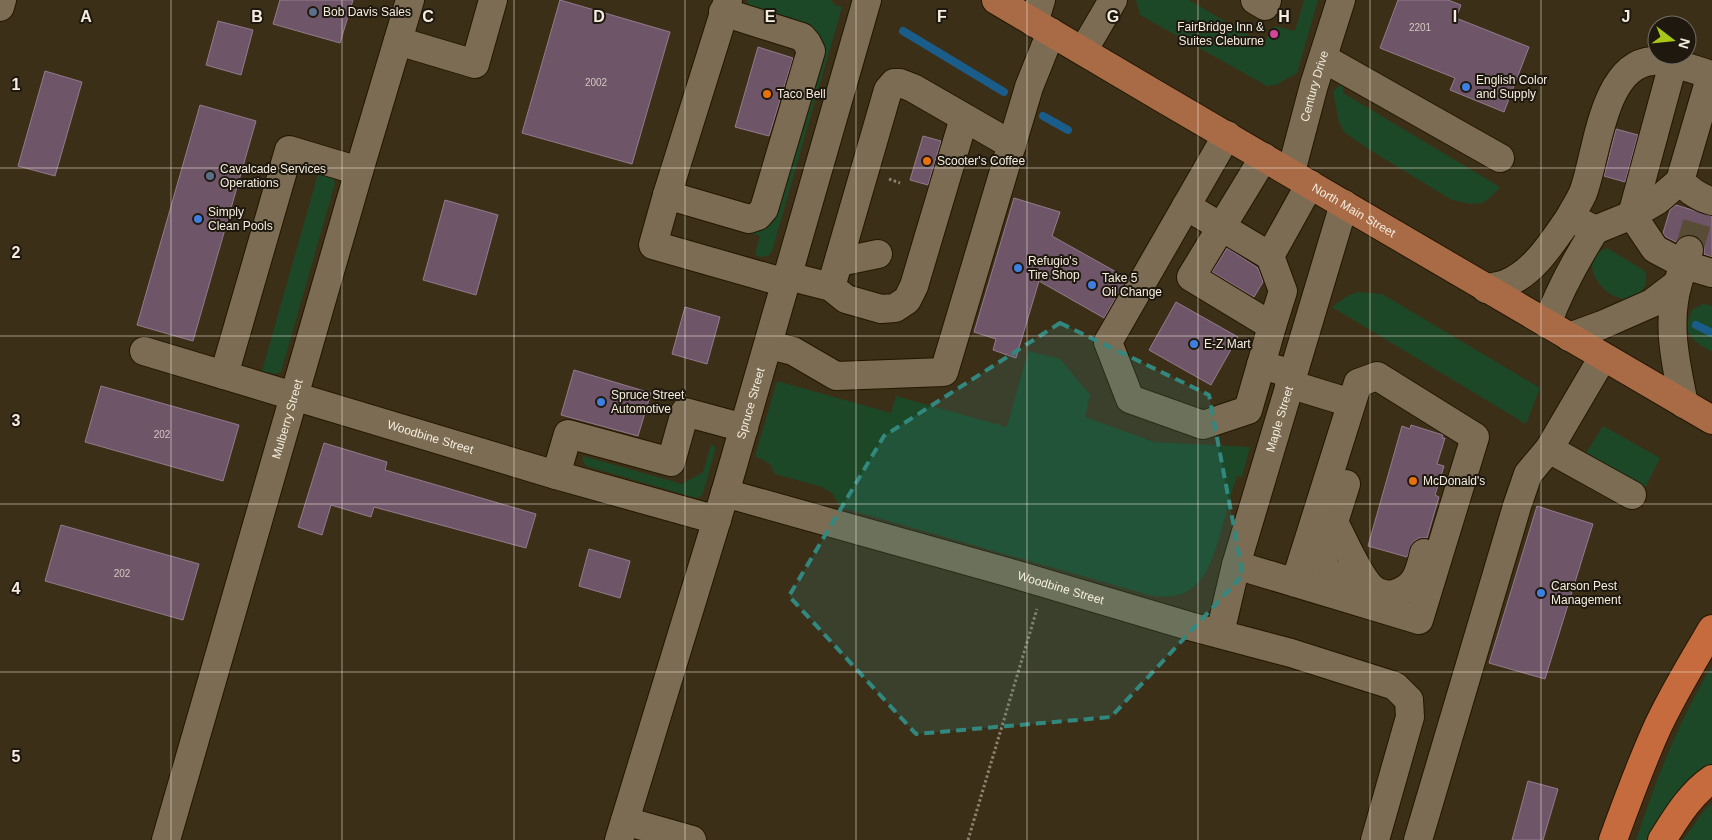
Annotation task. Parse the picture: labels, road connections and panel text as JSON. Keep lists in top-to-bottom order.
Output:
{
  "streets": {
    "main road": ["North Main Street"],
    "street": [
      "Century Drive",
      "Spruce Street",
      "Maple Street",
      "Mulberry Street",
      "Woodbine Street"
    ]
  },
  "crossings": [
    ["Century Drive", "North Main Street"],
    ["North Main Street", "Maple Street"],
    ["Spruce Street", "Woodbine Street"],
    ["Maple Street", "Woodbine Street"],
    ["Mulberry Street", "Woodbine Street"]
  ],
  "places": [
    "Bob Davis Sales",
    "FairBridge Inn & Suites Cleburne",
    "English Color and Supply",
    "Taco Bell",
    "Scooter's Coffee",
    "Cavalcade Services Operations",
    "Simply Clean Pools",
    "Refugio's Tire Shop",
    "Take 5 Oil Change",
    "E-Z Mart",
    "Spruce Street Automotive",
    "McDonald's",
    "Carson Pest Management"
  ],
  "house_numbers": [
    "2201",
    "2002",
    "202",
    "202"
  ],
  "north": "right",
  "grid": {
    "columns": [
      "A",
      "B",
      "C",
      "D",
      "E",
      "F",
      "G",
      "H",
      "I",
      "J"
    ],
    "rows": [
      "1",
      "2",
      "3",
      "4",
      "5"
    ]
  }
}
